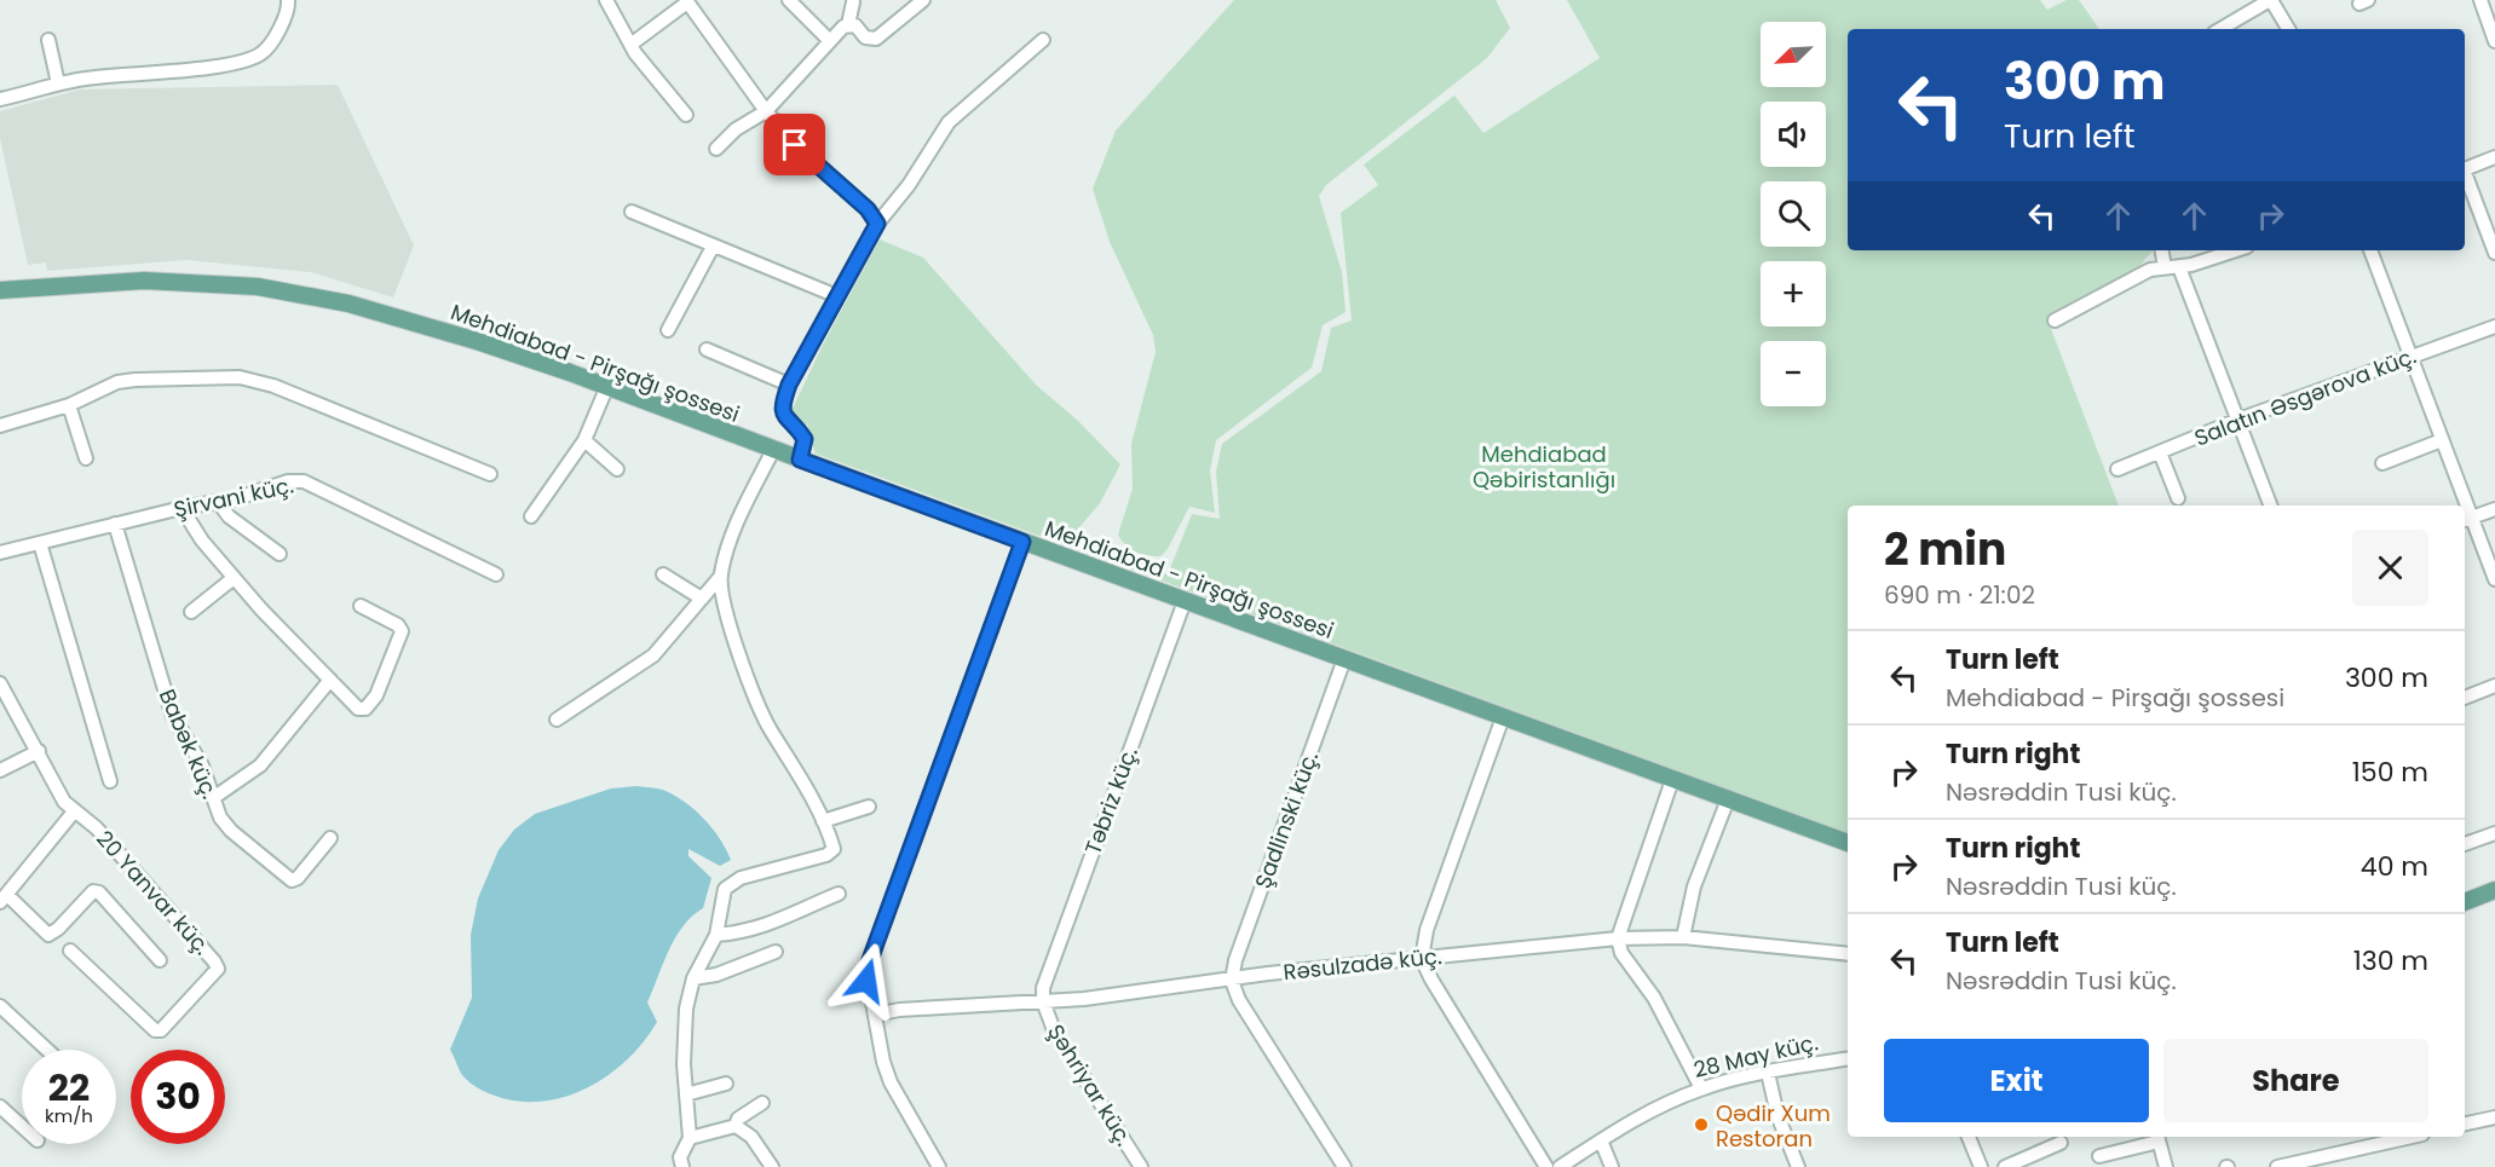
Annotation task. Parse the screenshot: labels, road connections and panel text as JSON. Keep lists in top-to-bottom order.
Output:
{
  "streets": {
    "main road": ["Mehdiabad - Pirşağı şossesi"],
    "street": [
      "Salatın Əsgərova küç.",
      "Şirvani küç.",
      "Babək küç.",
      "Təbriz küç.",
      "Şadlinski küç.",
      "20 Yanvar küç.",
      "Rəsulzadə küç.",
      "28 May küç.",
      "Şəhriyar küç."
    ]
  },
  "crossings": [
    ["Mehdiabad - Pirşağı şossesi", "Təbriz küç."],
    ["Mehdiabad - Pirşağı şossesi", "Şadlinski küç."],
    ["Şirvani küç.", "Babək küç."],
    ["Təbriz küç.", "Rəsulzadə küç."],
    ["Təbriz küç.", "Şəhriyar küç."],
    ["Şadlinski küç.", "Rəsulzadə küç."],
    ["Rəsulzadə küç.", "Şəhriyar küç."]
  ],
  "parks": ["Mehdiabad Qəbiristanlığı"],
  "places": ["Qədir Xum Restoran"],
  "north": "bottom left",
  "page": {
    "map_buttons": ["+", "−"],
    "turn": ["300 m", "Turn left"],
    "heading": ["2 min", "690 m · 21:02"],
    "list": [
      {
        "name": "Turn left",
        "note": "Mehdiabad - Pirşağı şossesi",
        "value": "300 m"
      },
      {
        "name": "Turn right",
        "note": "Nəsrəddin Tusi küç.",
        "value": "150 m"
      },
      {
        "name": "Turn right",
        "note": "Nəsrəddin Tusi küç.",
        "value": "40 m"
      },
      {
        "name": "Turn left",
        "note": "Nəsrəddin Tusi küç.",
        "value": "130 m"
      }
    ],
    "buttons": ["Exit", "Share"],
    "speed": "22 km/h",
    "limit": "30"
  }
}
